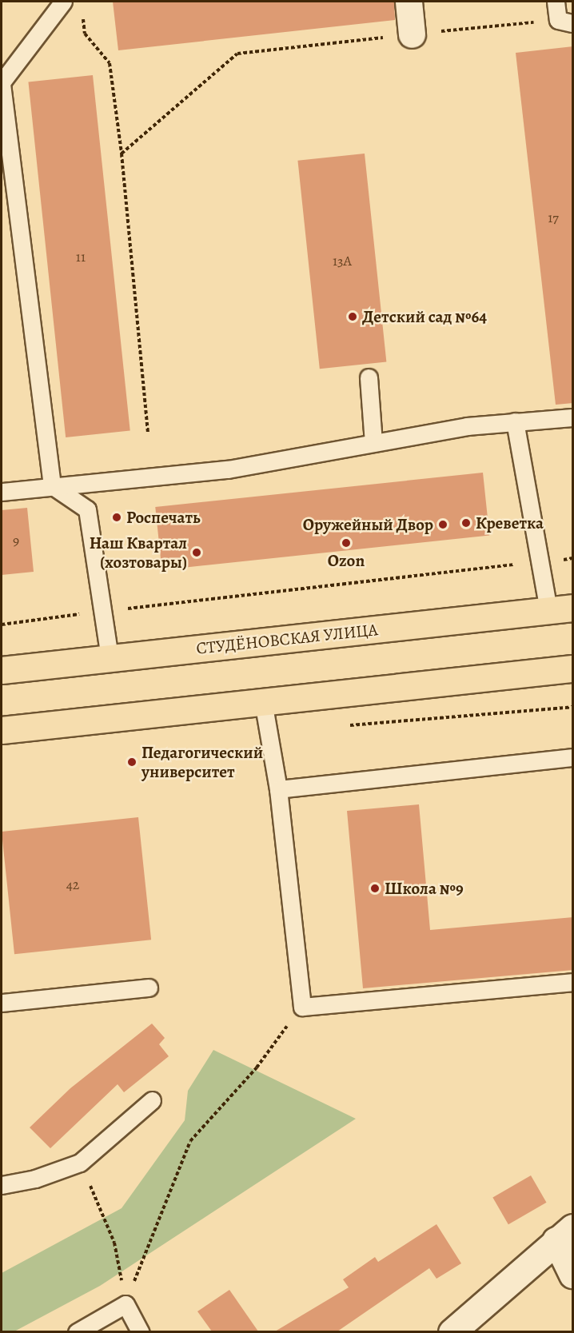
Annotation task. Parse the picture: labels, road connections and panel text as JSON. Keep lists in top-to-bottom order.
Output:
{
  "streets": {
    "main road": ["СТУДЁНОВСКАЯ УЛИЦА"]
  },
  "places": [
    "Детский сад №64",
    "Роспечать",
    "Креветка",
    "Оружейный Двор",
    "Ozon",
    "Наш Квартал (хозтовары)",
    "Педагогический университет",
    "Школа №9"
  ],
  "house_numbers": [
    "17",
    "11",
    "13А",
    "9",
    "42"
  ]
}
